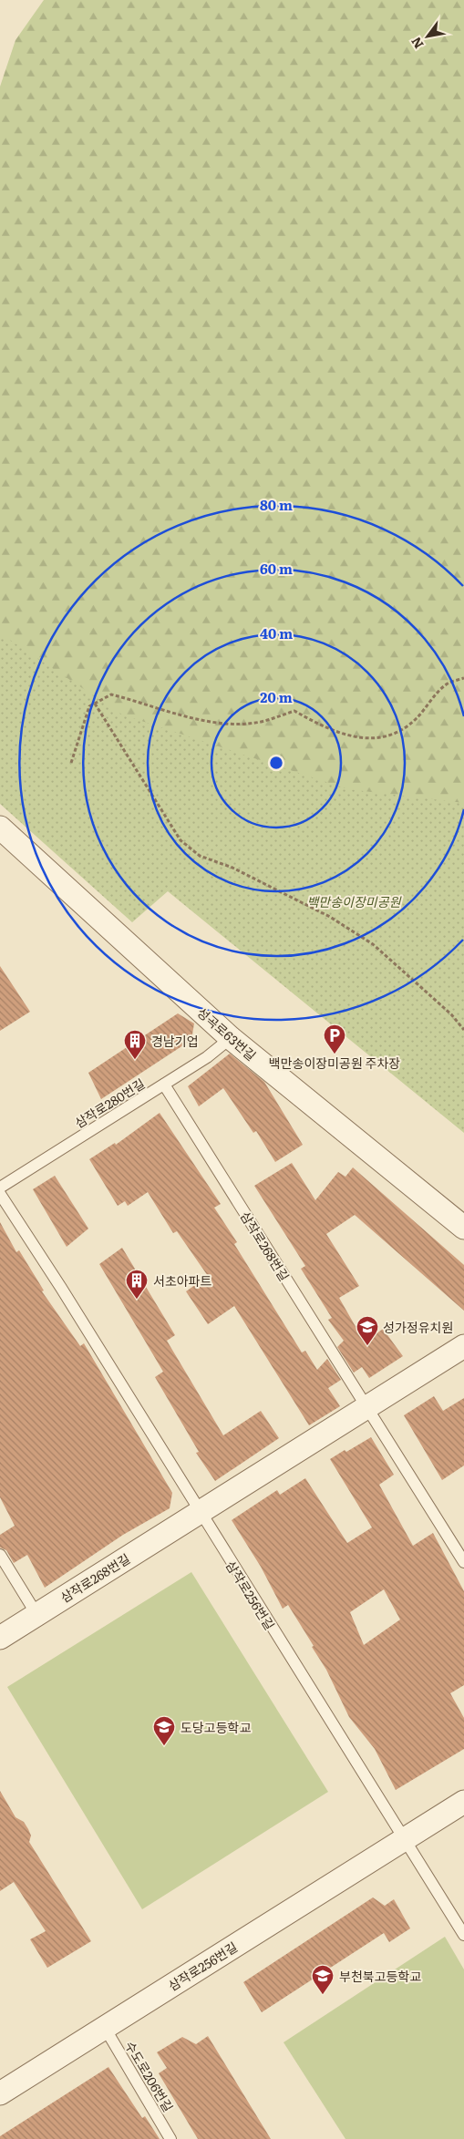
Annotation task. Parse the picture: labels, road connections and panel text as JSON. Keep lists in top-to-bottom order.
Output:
{
  "streets": {
    "street": ["성곡로63번길", "삼작로268번길", "삼작로256번길"],
    "lane": ["삼작로280번길", "수도로206번길"]
  },
  "crossings": [
    ["성곡로63번길", "삼작로280번길"],
    ["삼작로280번길", "삼작로268번길"],
    ["삼작로268번길", "삼작로256번길"],
    ["삼작로256번길", "수도로206번길"]
  ],
  "parks": ["백만송이장미공원"],
  "places": {
    "parking": ["백만송이장미공원 주차장"],
    "building": ["경남기업", "서초아파트"],
    "school or university": ["성가정유치원", "도당고등학교", "부천북고등학교"]
  },
  "north": "bottom left",
  "rings": [
    "80 m",
    "60 m",
    "40 m",
    "20 m"
  ]
}
